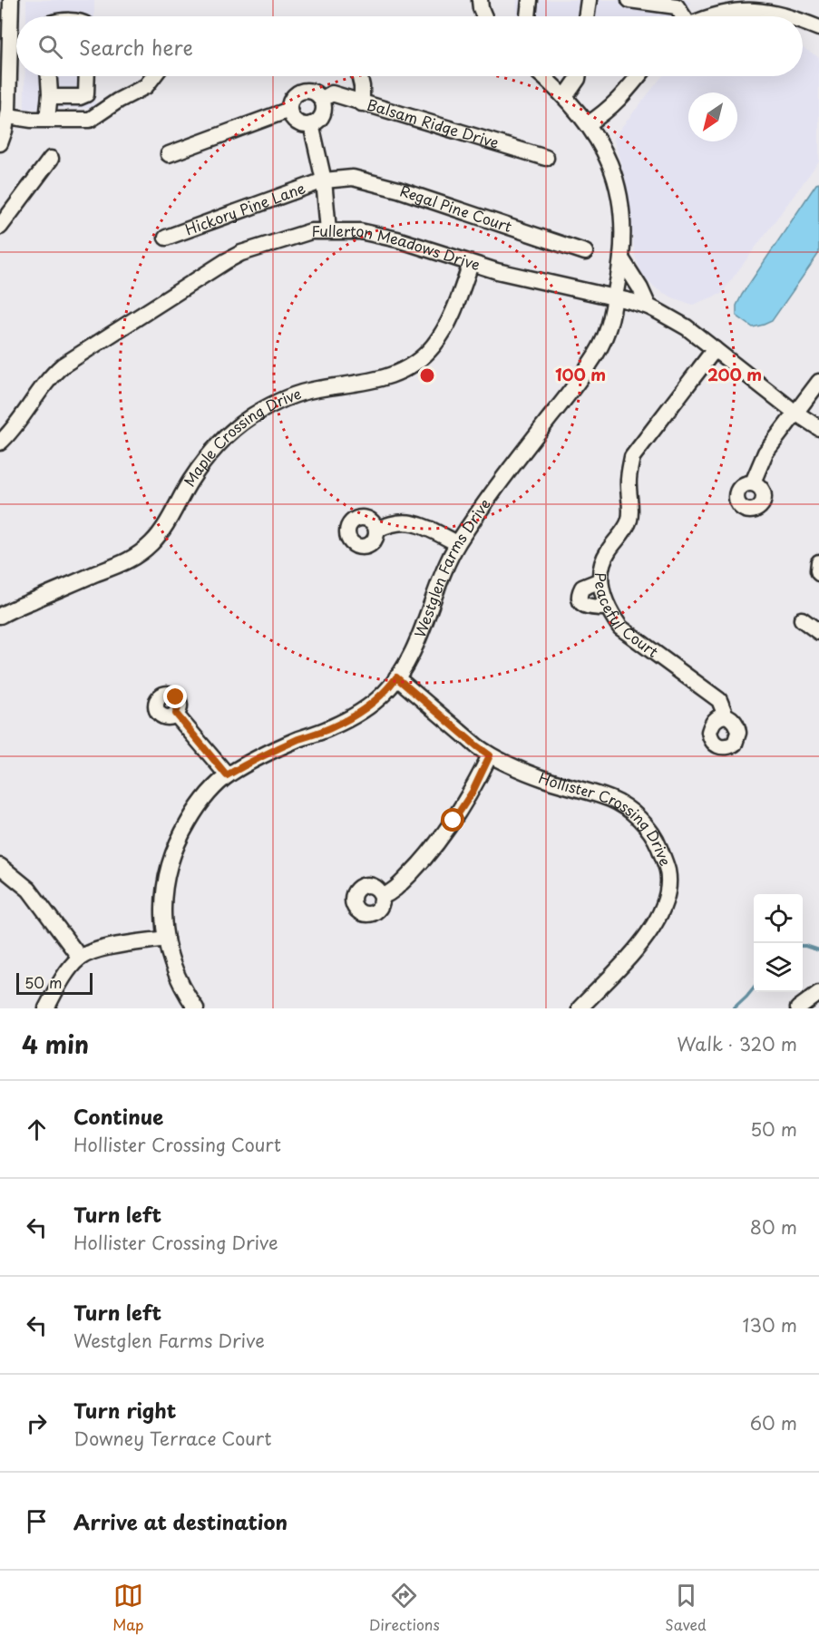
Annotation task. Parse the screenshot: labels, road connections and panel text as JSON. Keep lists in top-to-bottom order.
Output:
{
  "streets": {
    "street": [
      "Balsam Ridge Drive",
      "Regal Pine Court",
      "Hickory Pine Lane",
      "Fullerton Meadows Drive",
      "Maple Crossing Drive",
      "Westglen Farms Drive",
      "Peaceful Court",
      "Hollister Crossing Drive"
    ]
  },
  "crossings": [
    ["Regal Pine Court", "Hickory Pine Lane"],
    ["Fullerton Meadows Drive", "Maple Crossing Drive"],
    ["Fullerton Meadows Drive", "Westglen Farms Drive"],
    ["Fullerton Meadows Drive", "Peaceful Court"],
    ["Westglen Farms Drive", "Hollister Crossing Drive"]
  ],
  "scale_bar": "50 m",
  "north": "bottom left",
  "page": {
    "search": "Search here",
    "scale": "50 m",
    "heading": ["4 min", "Walk · 320 m"],
    "list": [
      ["Continue", "Hollister Crossing Court", "50 m"],
      ["Turn left", "Hollister Crossing Drive", "80 m"],
      ["Turn left", "Westglen Farms Drive", "130 m"],
      ["Turn right", "Downey Terrace Court", "60 m"],
      "Arrive at destination"
    ],
    "nav": ["Map", "Directions", "Saved"]
  },
  "rings": ["100 m", "200 m"]
}
